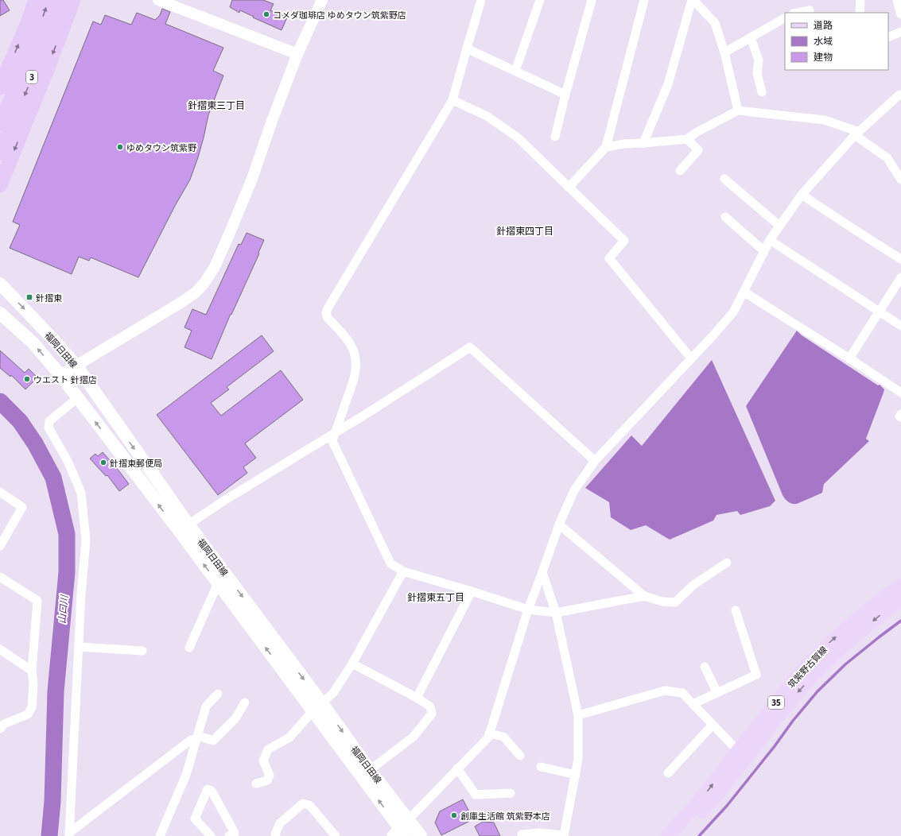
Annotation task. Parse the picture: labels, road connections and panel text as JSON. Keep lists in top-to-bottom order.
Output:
{
  "streets": {
    "highway": ["3"],
    "main road": ["福岡日田線", "筑紫野古賀線", "35"]
  },
  "districts": ["針摺東三丁目", "針摺東四丁目", "針摺東五丁目"],
  "water": ["山口川"],
  "places": {
    "other": [
      "コメダ珈琲店 ゆめタウン筑紫野店",
      "ゆめタウン筑紫野",
      "ウエスト 針摺店",
      "針摺東郵便局",
      "創庫生活館 筑紫野本店"
    ],
    "transit": ["針摺東"]
  },
  "legend": ["道路", "水域", "建物"]
}
